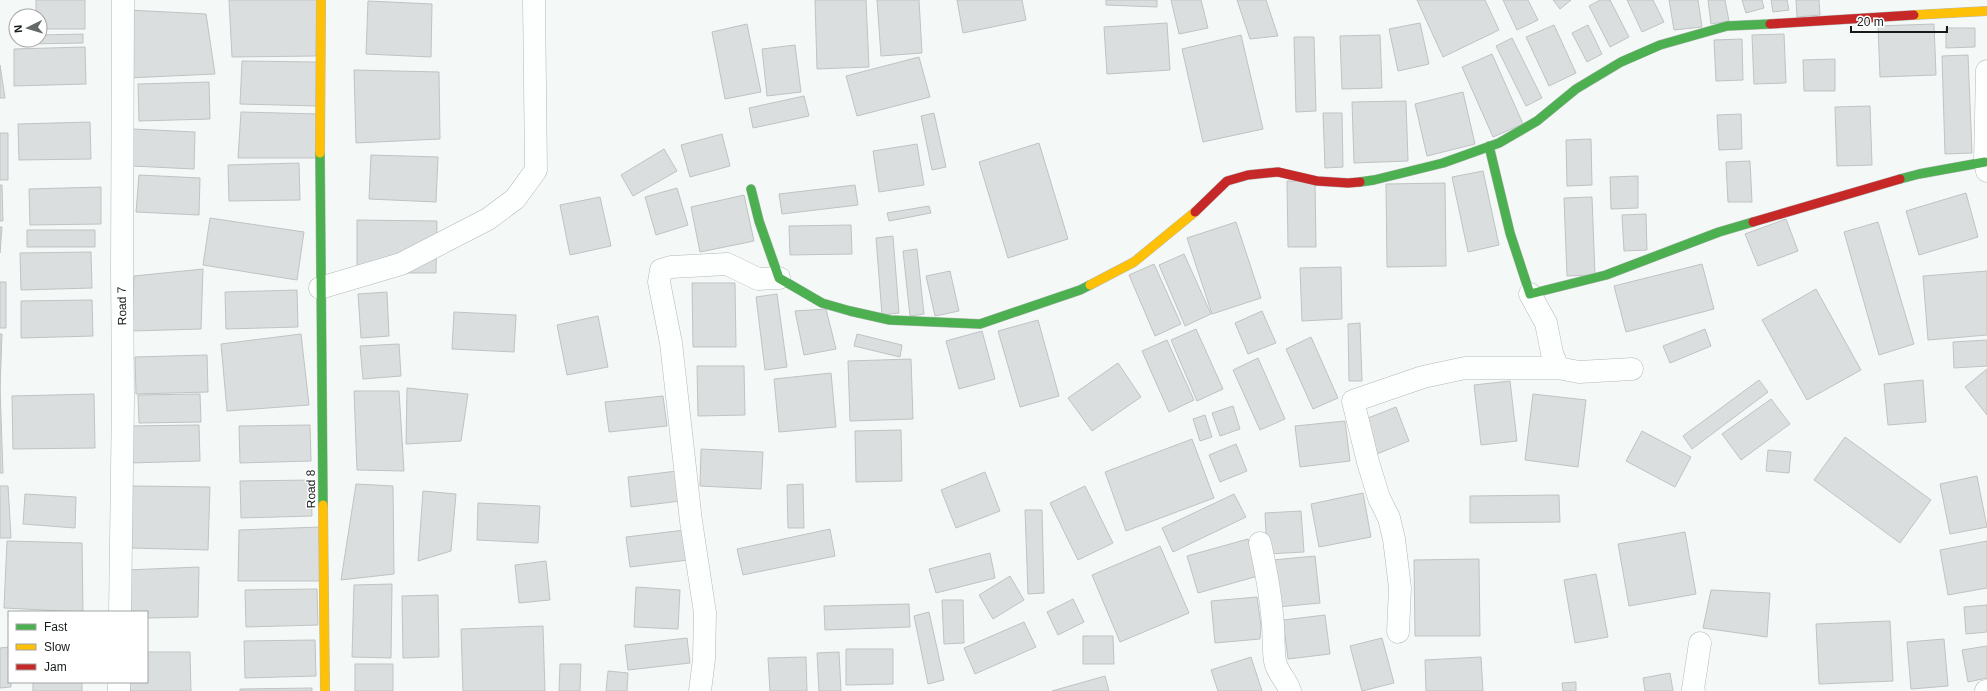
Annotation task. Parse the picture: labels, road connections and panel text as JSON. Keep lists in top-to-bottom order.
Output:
{
  "streets": {
    "street": ["Road 7", "Road 8"]
  },
  "legend": ["Fast", "Slow", "Jam"],
  "scale_bar": "20 m",
  "north": "left"
}
